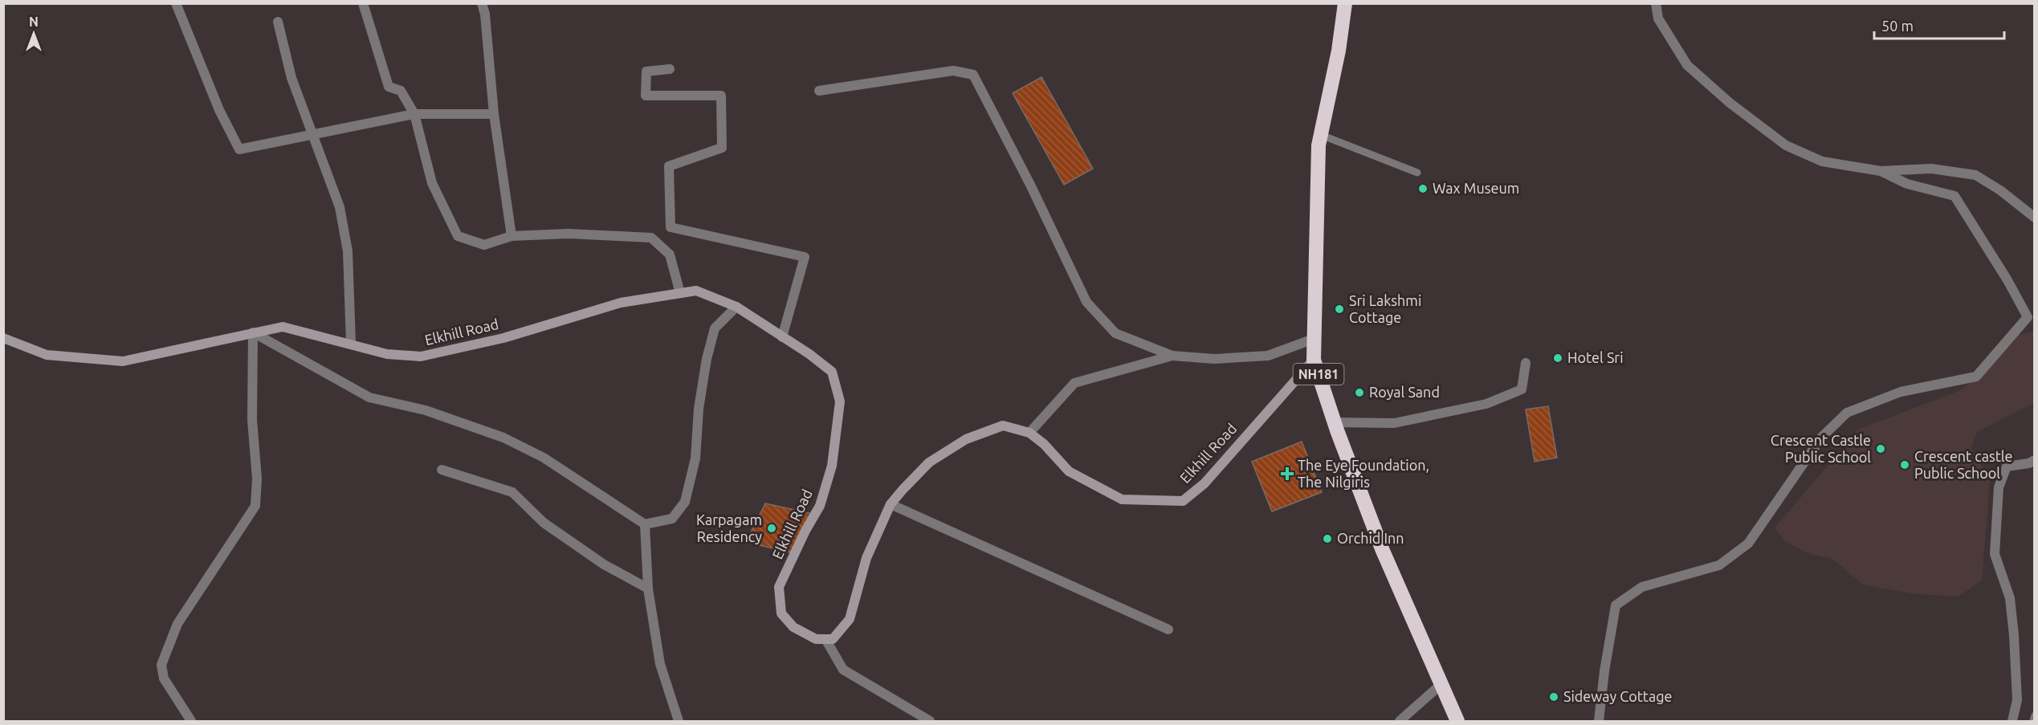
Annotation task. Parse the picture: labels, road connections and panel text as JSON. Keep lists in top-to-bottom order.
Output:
{
  "streets": {
    "highway": ["NH181"],
    "street": ["Elkhill Road"]
  },
  "crossings": [
    ["Elkhill Road", "NH181"]
  ],
  "places": {
    "other": [
      "Wax Museum",
      "Sri Lakshmi Cottage",
      "Hotel Sri",
      "Royal Sand",
      "Crescent Castle Public School",
      "Crescent castle Public School",
      "Karpagam Residency",
      "Orchid Inn",
      "Sideway Cottage"
    ],
    "health": ["The Eye Foundation, The Nilgiris"]
  },
  "scale_bar": "50 m",
  "north": "top"
}
